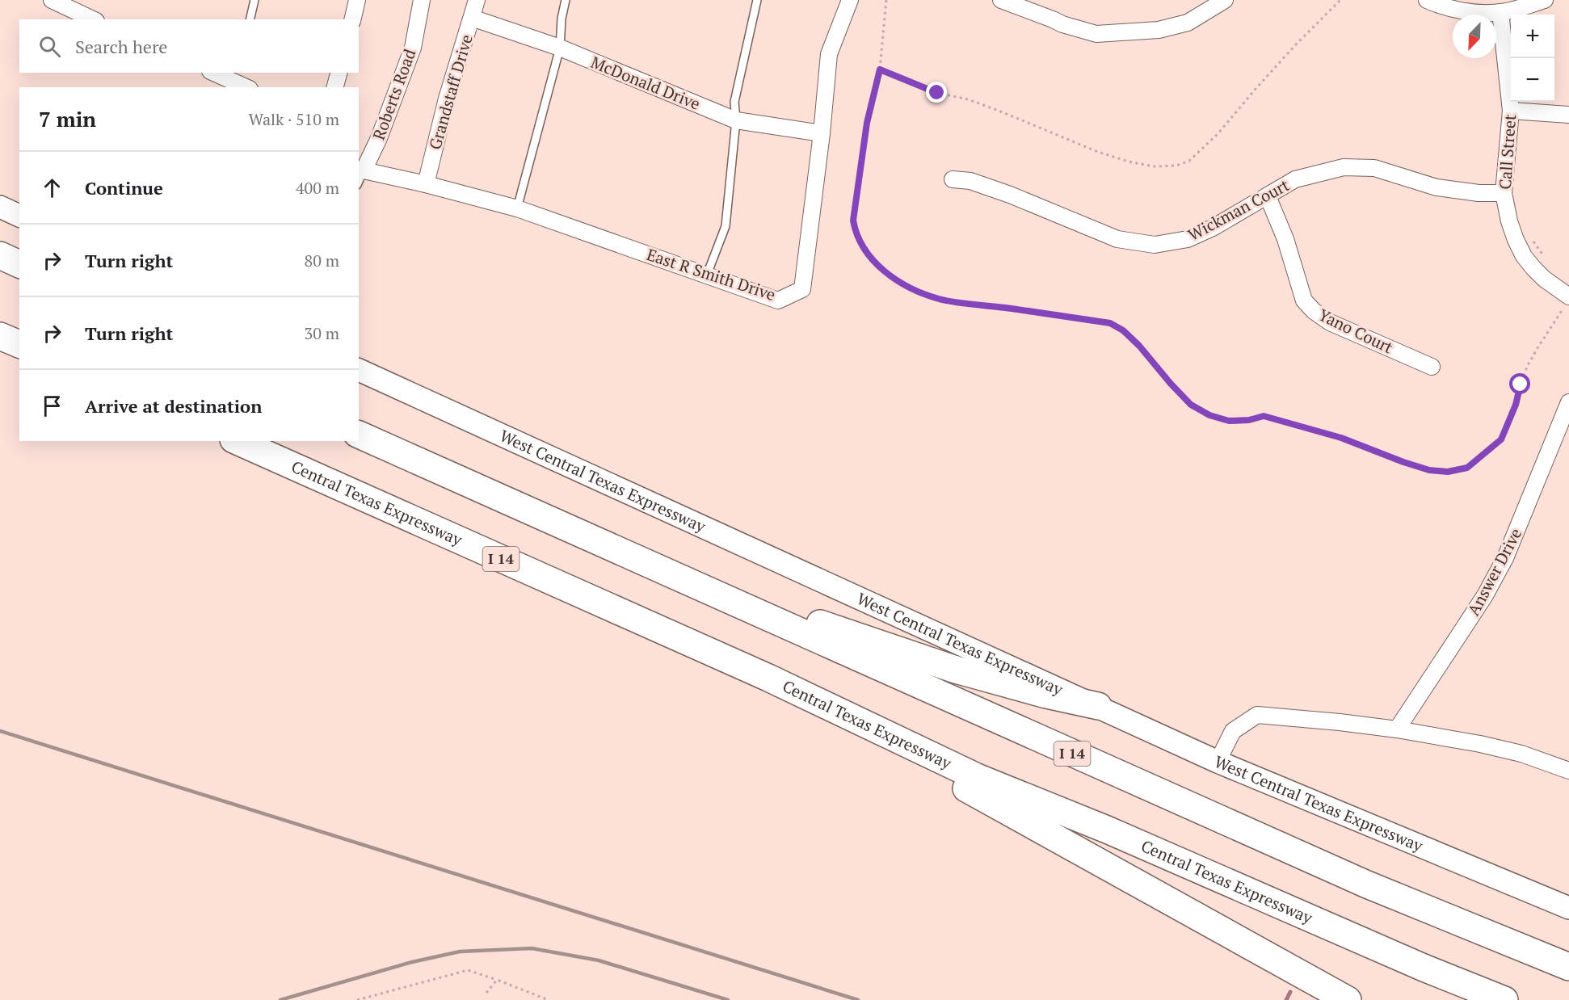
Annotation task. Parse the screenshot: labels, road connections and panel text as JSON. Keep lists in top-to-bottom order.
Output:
{
  "streets": {
    "highway": ["Central Texas Expressway", "I 14"],
    "main road": ["West Central Texas Expressway"],
    "street": [
      "McDonald Drive",
      "Grandstaff Drive",
      "Roberts Road",
      "Call Street",
      "Wickman Court",
      "East R Smith Drive",
      "Yano Court",
      "Answer Drive"
    ]
  },
  "crossings": [
    ["McDonald Drive", "Grandstaff Drive"],
    ["McDonald Drive", "East R Smith Drive"],
    ["Grandstaff Drive", "East R Smith Drive"],
    ["Roberts Road", "East R Smith Drive"],
    ["Call Street", "Wickman Court"],
    ["Wickman Court", "Yano Court"]
  ],
  "north": "bottom left",
  "page": {
    "map_buttons": ["+", "−"],
    "search": "Search here",
    "heading": ["7 min", "Walk · 510 m"],
    "list": [
      ["Continue", "400 m"],
      ["Turn right", "80 m"],
      ["Turn right", "30 m"],
      "Arrive at destination"
    ]
  }
}
